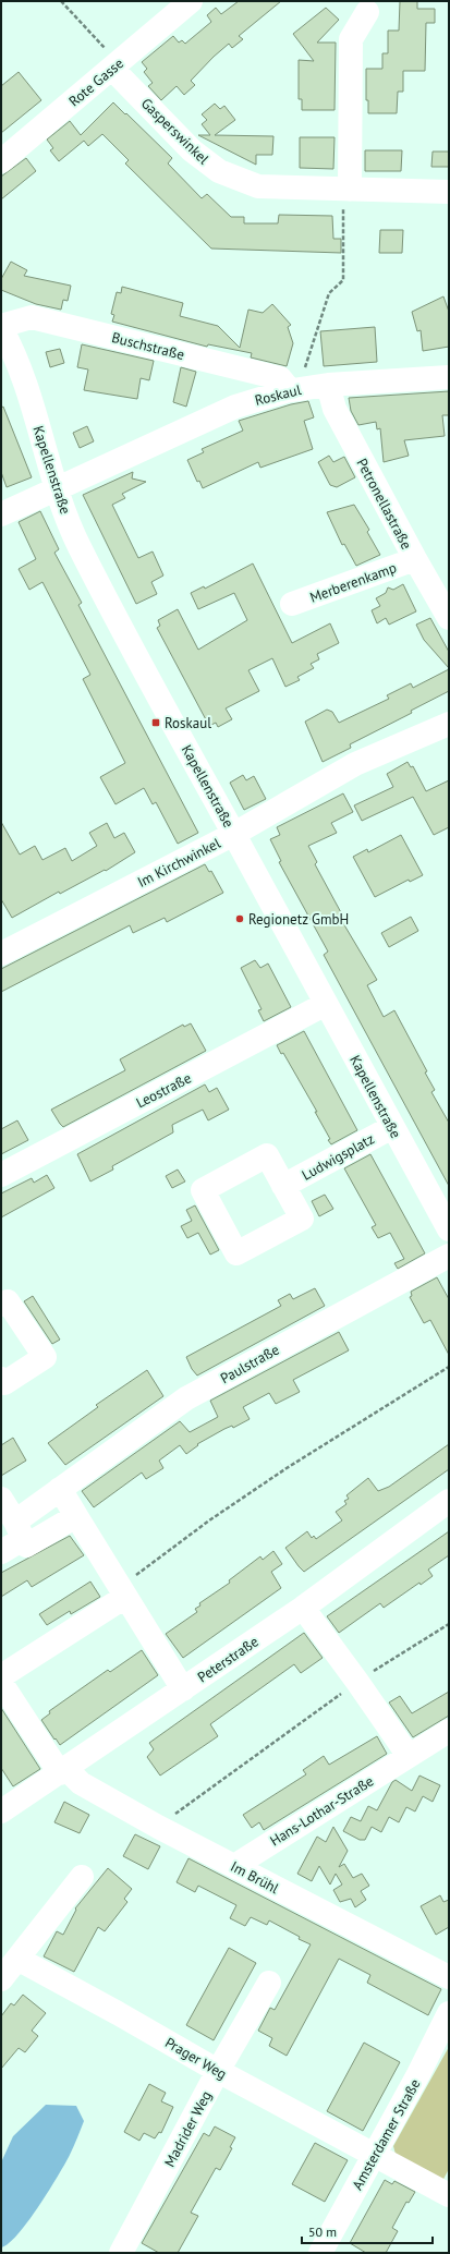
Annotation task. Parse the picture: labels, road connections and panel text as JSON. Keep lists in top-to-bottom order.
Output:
{
  "streets": {
    "street": [
      "Rote Gasse",
      "Gasperswinkel",
      "Buschstraße",
      "Roskaul",
      "Kapellenstraße",
      "Petronellastraße",
      "Merberenkamp",
      "Im Kirchwinkel",
      "Leostraße",
      "Ludwigsplatz",
      "Paulstraße",
      "Peterstraße",
      "Hans-Lothar-Straße",
      "Im Brühl",
      "Prager Weg",
      "Madrider Weg",
      "Amsterdamer Straße"
    ]
  },
  "crossings": [
    ["Rote Gasse", "Gasperswinkel"],
    ["Buschstraße", "Roskaul"],
    ["Buschstraße", "Kapellenstraße"],
    ["Roskaul", "Kapellenstraße"],
    ["Roskaul", "Petronellastraße"],
    ["Kapellenstraße", "Im Kirchwinkel"],
    ["Kapellenstraße", "Leostraße"],
    ["Kapellenstraße", "Ludwigsplatz"],
    ["Petronellastraße", "Merberenkamp"],
    ["Peterstraße", "Im Brühl"],
    ["Hans-Lothar-Straße", "Im Brühl"],
    ["Prager Weg", "Madrider Weg"],
    ["Prager Weg", "Amsterdamer Straße"]
  ],
  "places": {
    "transit": ["Roskaul"],
    "other": ["Regionetz GmbH"]
  },
  "scale_bar": "50 m"
}
